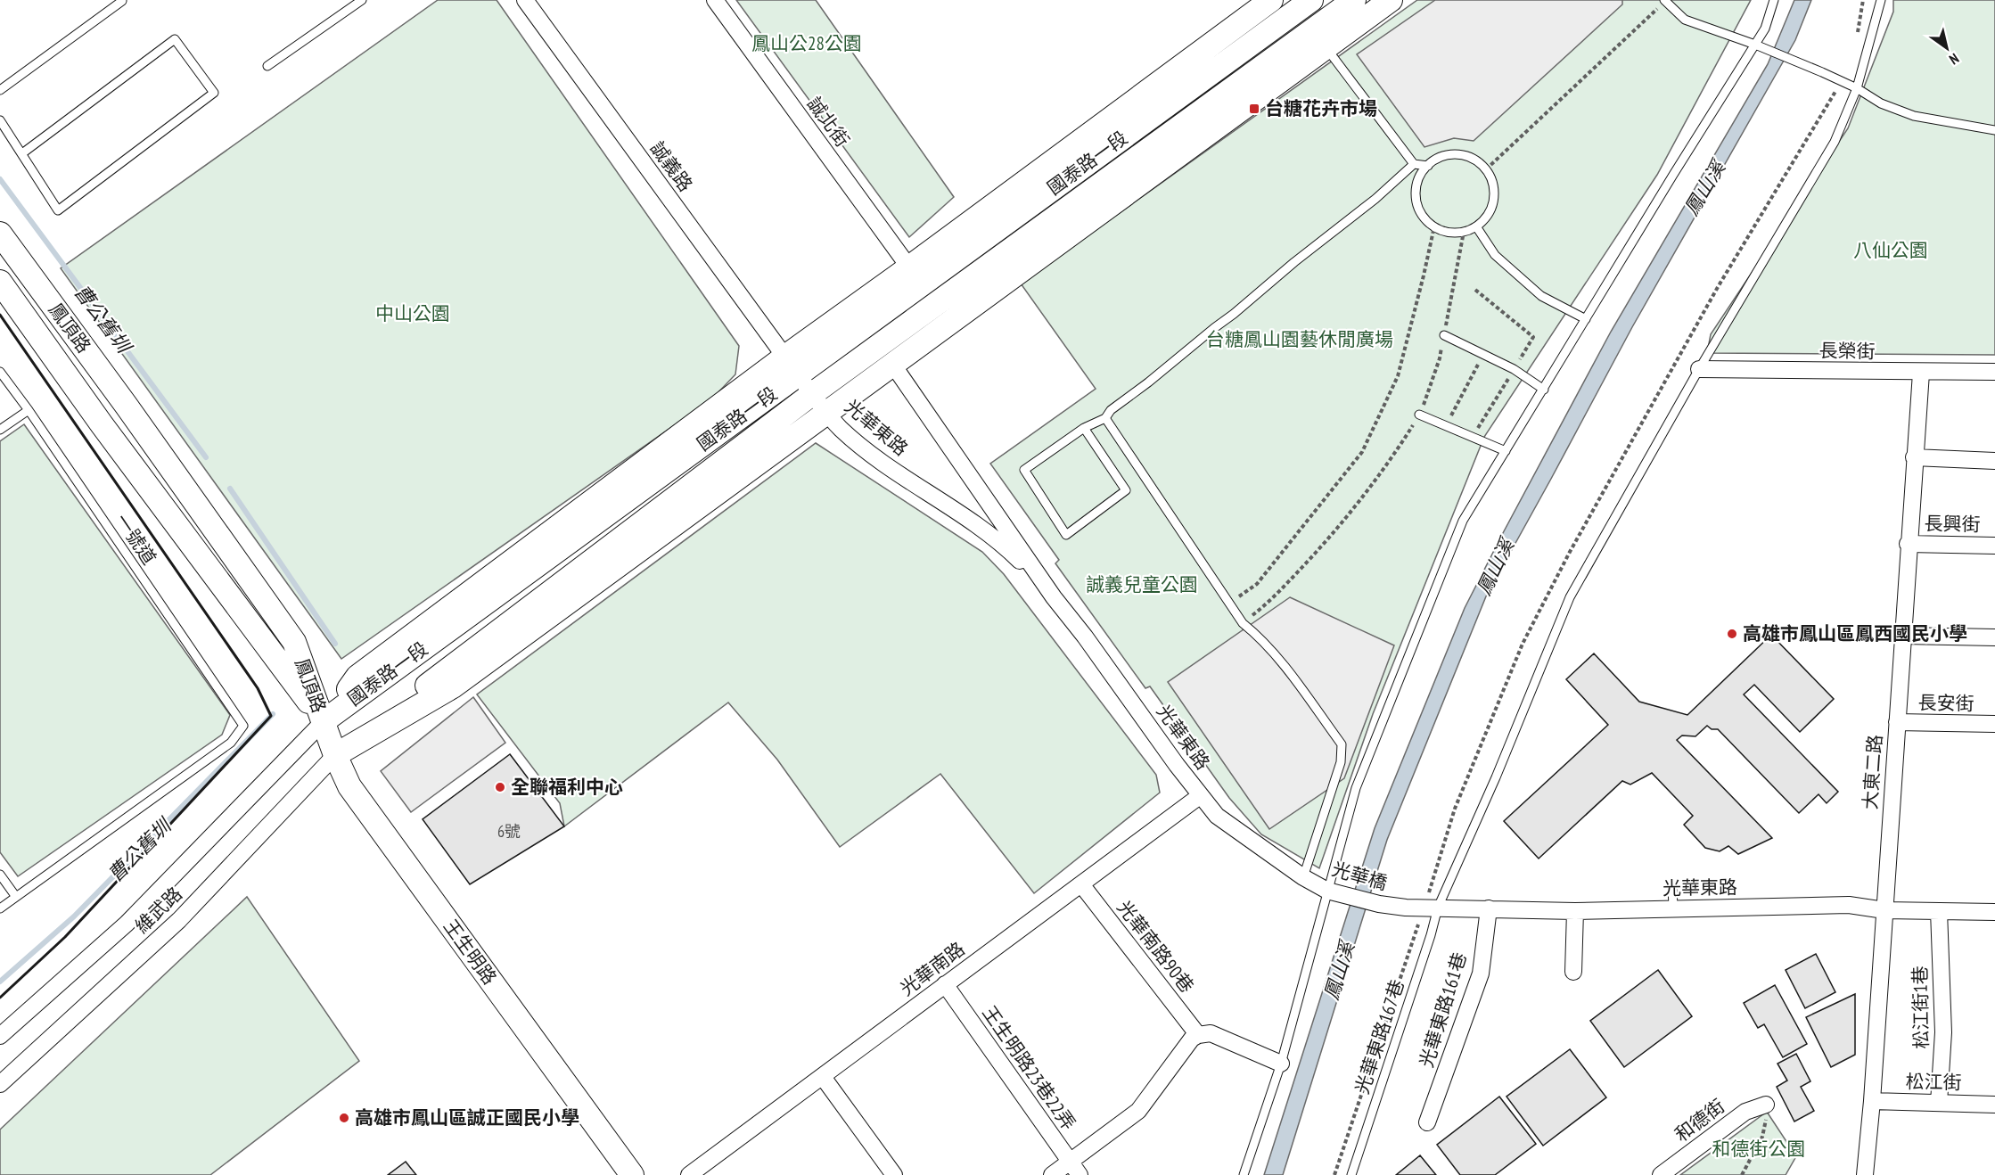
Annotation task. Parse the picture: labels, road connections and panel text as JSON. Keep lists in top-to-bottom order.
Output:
{
  "streets": {
    "street": [
      "誠北街",
      "國泰路一段",
      "誠義路",
      "鳳頂路",
      "長榮街",
      "光華東路",
      "長興街",
      "長安街",
      "大東二路",
      "光華橋",
      "維武路",
      "光華南路90巷",
      "王生明路",
      "光華南路",
      "松江街1巷",
      "光華東路161巷",
      "王生明路23巷22弄",
      "松江街",
      "和德街"
    ],
    "lane": ["一號道", "光華東路167巷"]
  },
  "crossings": [
    ["誠北街", "國泰路一段"],
    ["國泰路一段", "誠義路"],
    ["國泰路一段", "鳳頂路"],
    ["國泰路一段", "光華東路"],
    ["國泰路一段", "維武路"],
    ["國泰路一段", "王生明路"],
    ["誠義路", "光華東路"],
    ["鳳頂路", "維武路"],
    ["鳳頂路", "王生明路"],
    ["長榮街", "大東二路"],
    ["長榮街", "光華東路167巷"],
    ["光華東路", "大東二路"],
    ["光華東路", "光華橋"],
    ["光華東路", "光華南路"],
    ["光華東路", "松江街1巷"],
    ["光華東路", "光華東路161巷"],
    ["光華東路", "光華東路167巷"],
    ["長興街", "大東二路"],
    ["長安街", "大東二路"],
    ["大東二路", "松江街"],
    ["維武路", "王生明路"],
    ["光華南路90巷", "光華南路"],
    ["光華南路", "王生明路23巷22弄"],
    ["松江街1巷", "松江街"]
  ],
  "water": ["鳳山溪", "曹公舊圳"],
  "parks": [
    "鳳山公28公園",
    "八仙公園",
    "中山公園",
    "台糖鳳山園藝休閒廣場",
    "誠義兒童公園",
    "和德街公園"
  ],
  "places": {
    "transit": ["台糖花卉市場"],
    "other": ["高雄市鳳山區鳳西國民小學", "全聯福利中心", "高雄市鳳山區誠正國民小學"]
  },
  "house_numbers": ["6號"],
  "north": "bottom right"
}
